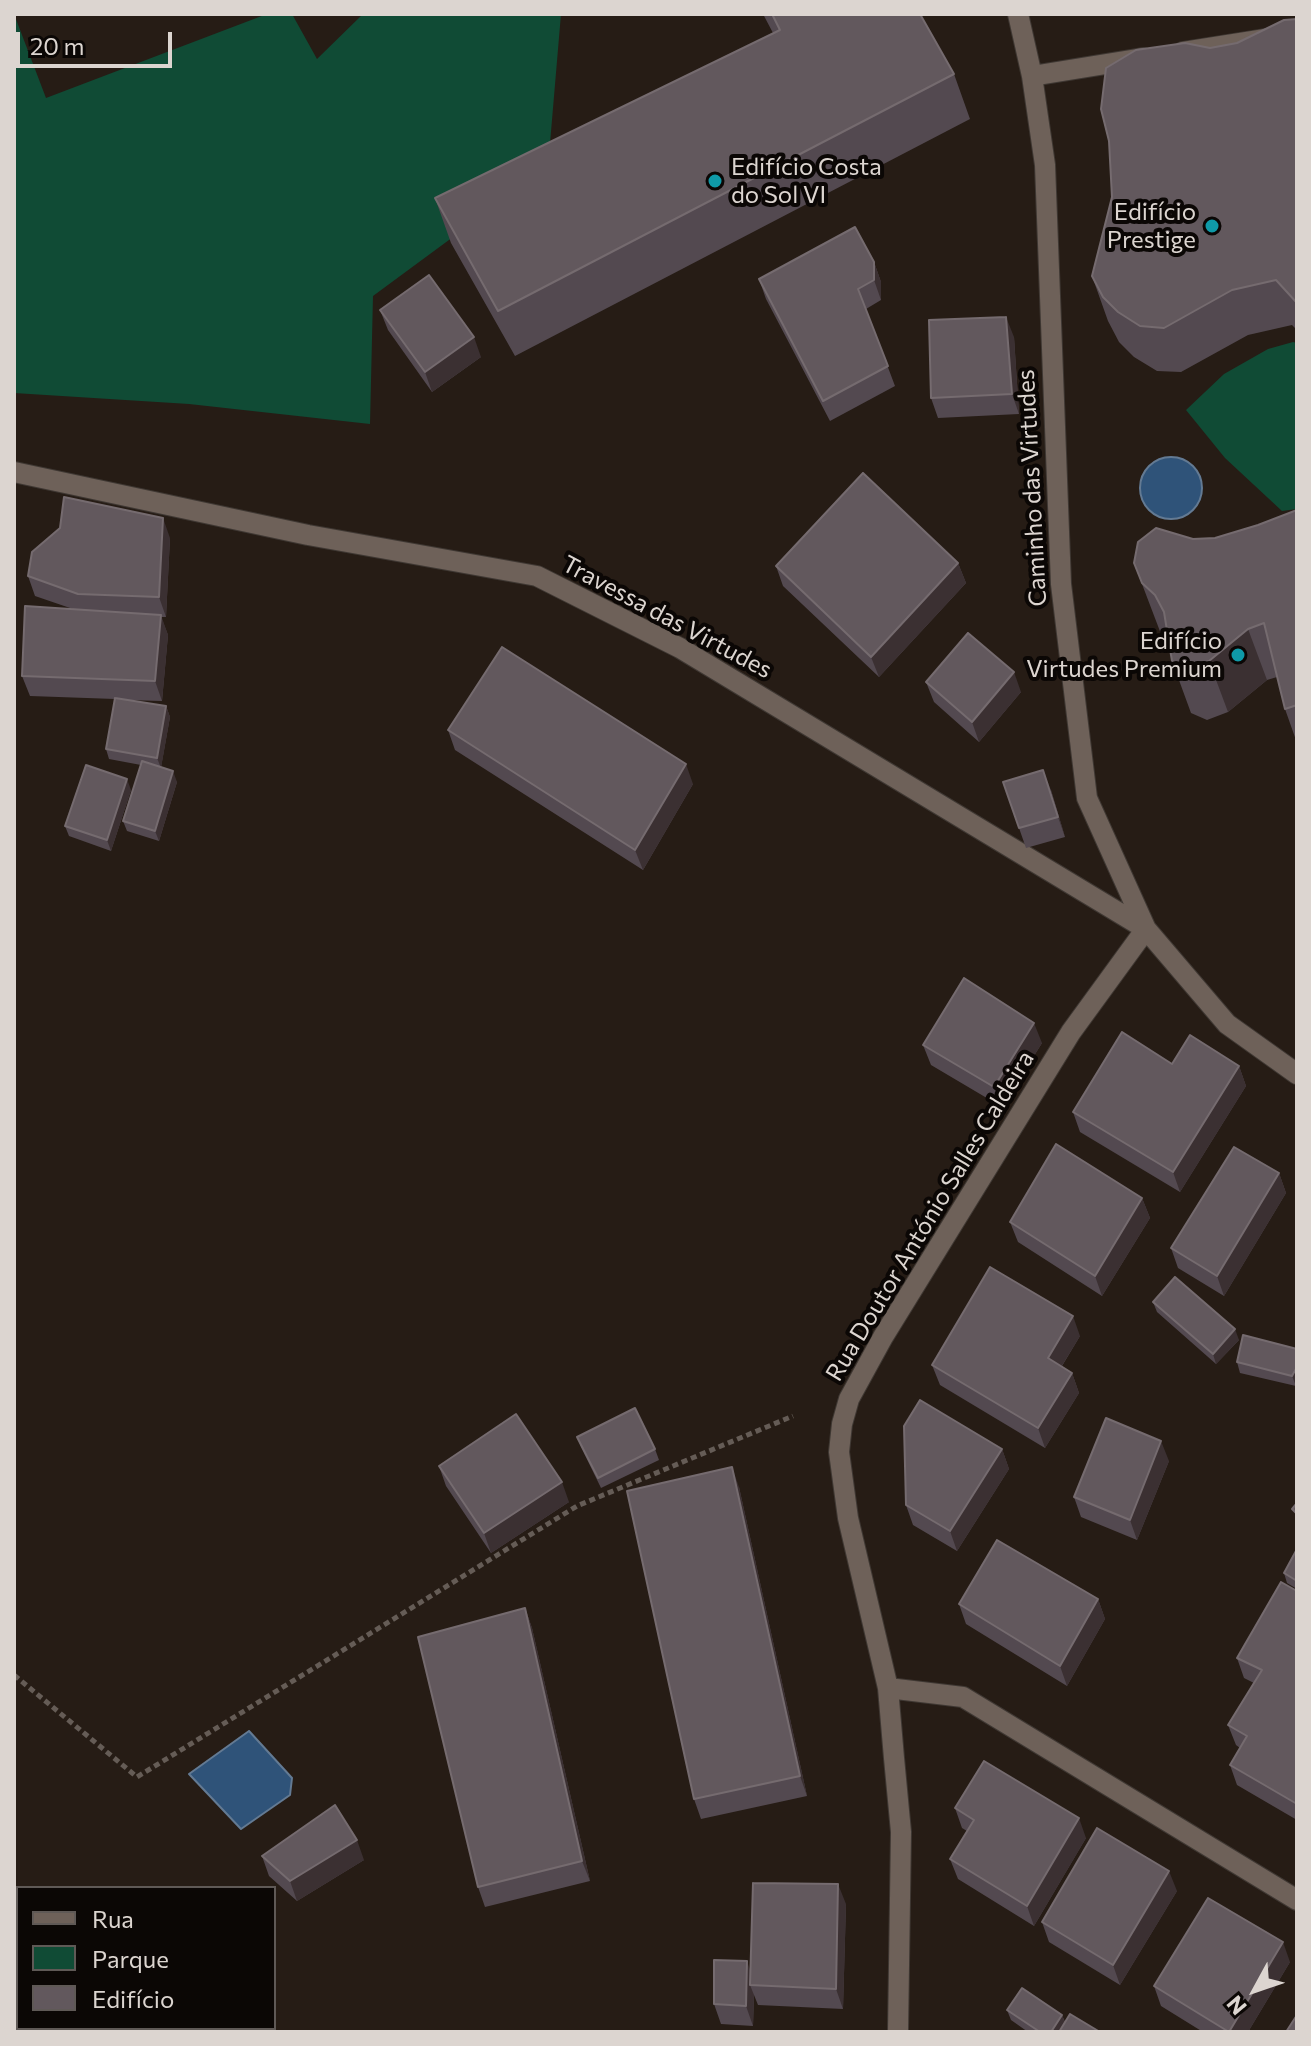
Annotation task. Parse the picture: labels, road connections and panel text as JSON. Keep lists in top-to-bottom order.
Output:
{
  "streets": {
    "street": ["Caminho das Virtudes", "Travessa das Virtudes", "Rua Doutor António Salles Caldeira"]
  },
  "crossings": [
    ["Caminho das Virtudes", "Travessa das Virtudes"],
    ["Caminho das Virtudes", "Rua Doutor António Salles Caldeira"],
    ["Travessa das Virtudes", "Rua Doutor António Salles Caldeira"]
  ],
  "places": ["Edifício Costa do Sol VI", "Edifício Prestige", "Edifício Virtudes Premium"],
  "legend": ["Rua", "Parque", "Edifício"],
  "scale_bar": "20 m",
  "north": "bottom left"
}
